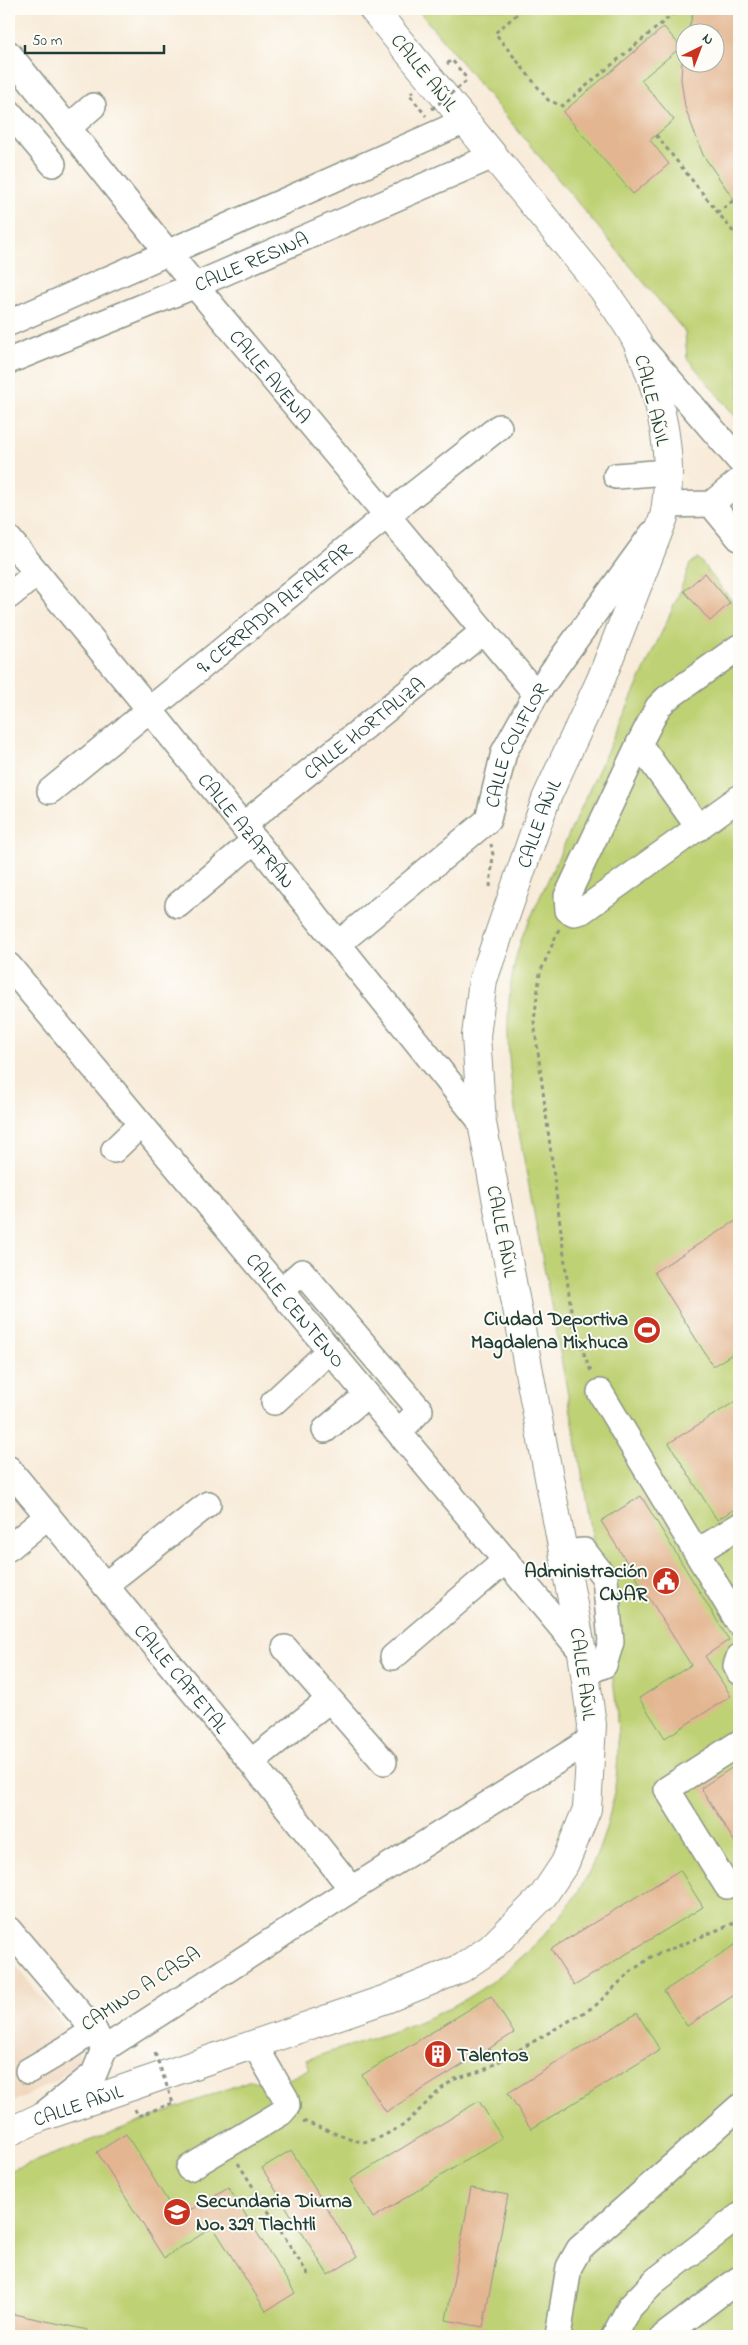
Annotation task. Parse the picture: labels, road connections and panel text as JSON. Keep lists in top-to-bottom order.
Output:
{
  "streets": {
    "main road": ["CALLE AÑIL"],
    "street": [
      "CALLE RESINA",
      "CALLE AVENA",
      "9. CERRADA ALFALFAR",
      "CALLE HORTALIZA",
      "CALLE COLIFLOR",
      "CALLE AZAFRÁN",
      "CALLE CENTENO",
      "CALLE CAFETAL"
    ]
  },
  "crossings": [
    ["CALLE AÑIL", "CALLE RESINA"],
    ["CALLE AÑIL", "CALLE COLIFLOR"],
    ["CALLE AÑIL", "CALLE AZAFRÁN"],
    ["CALLE AÑIL", "CALLE CENTENO"],
    ["CALLE AÑIL", "CALLE CAFETAL"],
    ["CALLE RESINA", "CALLE AVENA"],
    ["CALLE AVENA", "9. CERRADA ALFALFAR"],
    ["CALLE AVENA", "CALLE HORTALIZA"],
    ["CALLE AVENA", "CALLE COLIFLOR"],
    ["9. CERRADA ALFALFAR", "CALLE AZAFRÁN"],
    ["CALLE HORTALIZA", "CALLE AZAFRÁN"],
    ["CALLE COLIFLOR", "CALLE AZAFRÁN"]
  ],
  "places": {
    "sports": ["Ciudad Deportiva Magdalena Mixhuca"],
    "public building": ["Administración CNAR"],
    "building": ["Talentos"],
    "school or university": ["Secundaria Diurna No. 329 Tlachtli"]
  },
  "scale_bar": "50 m",
  "north": "top right"
}
